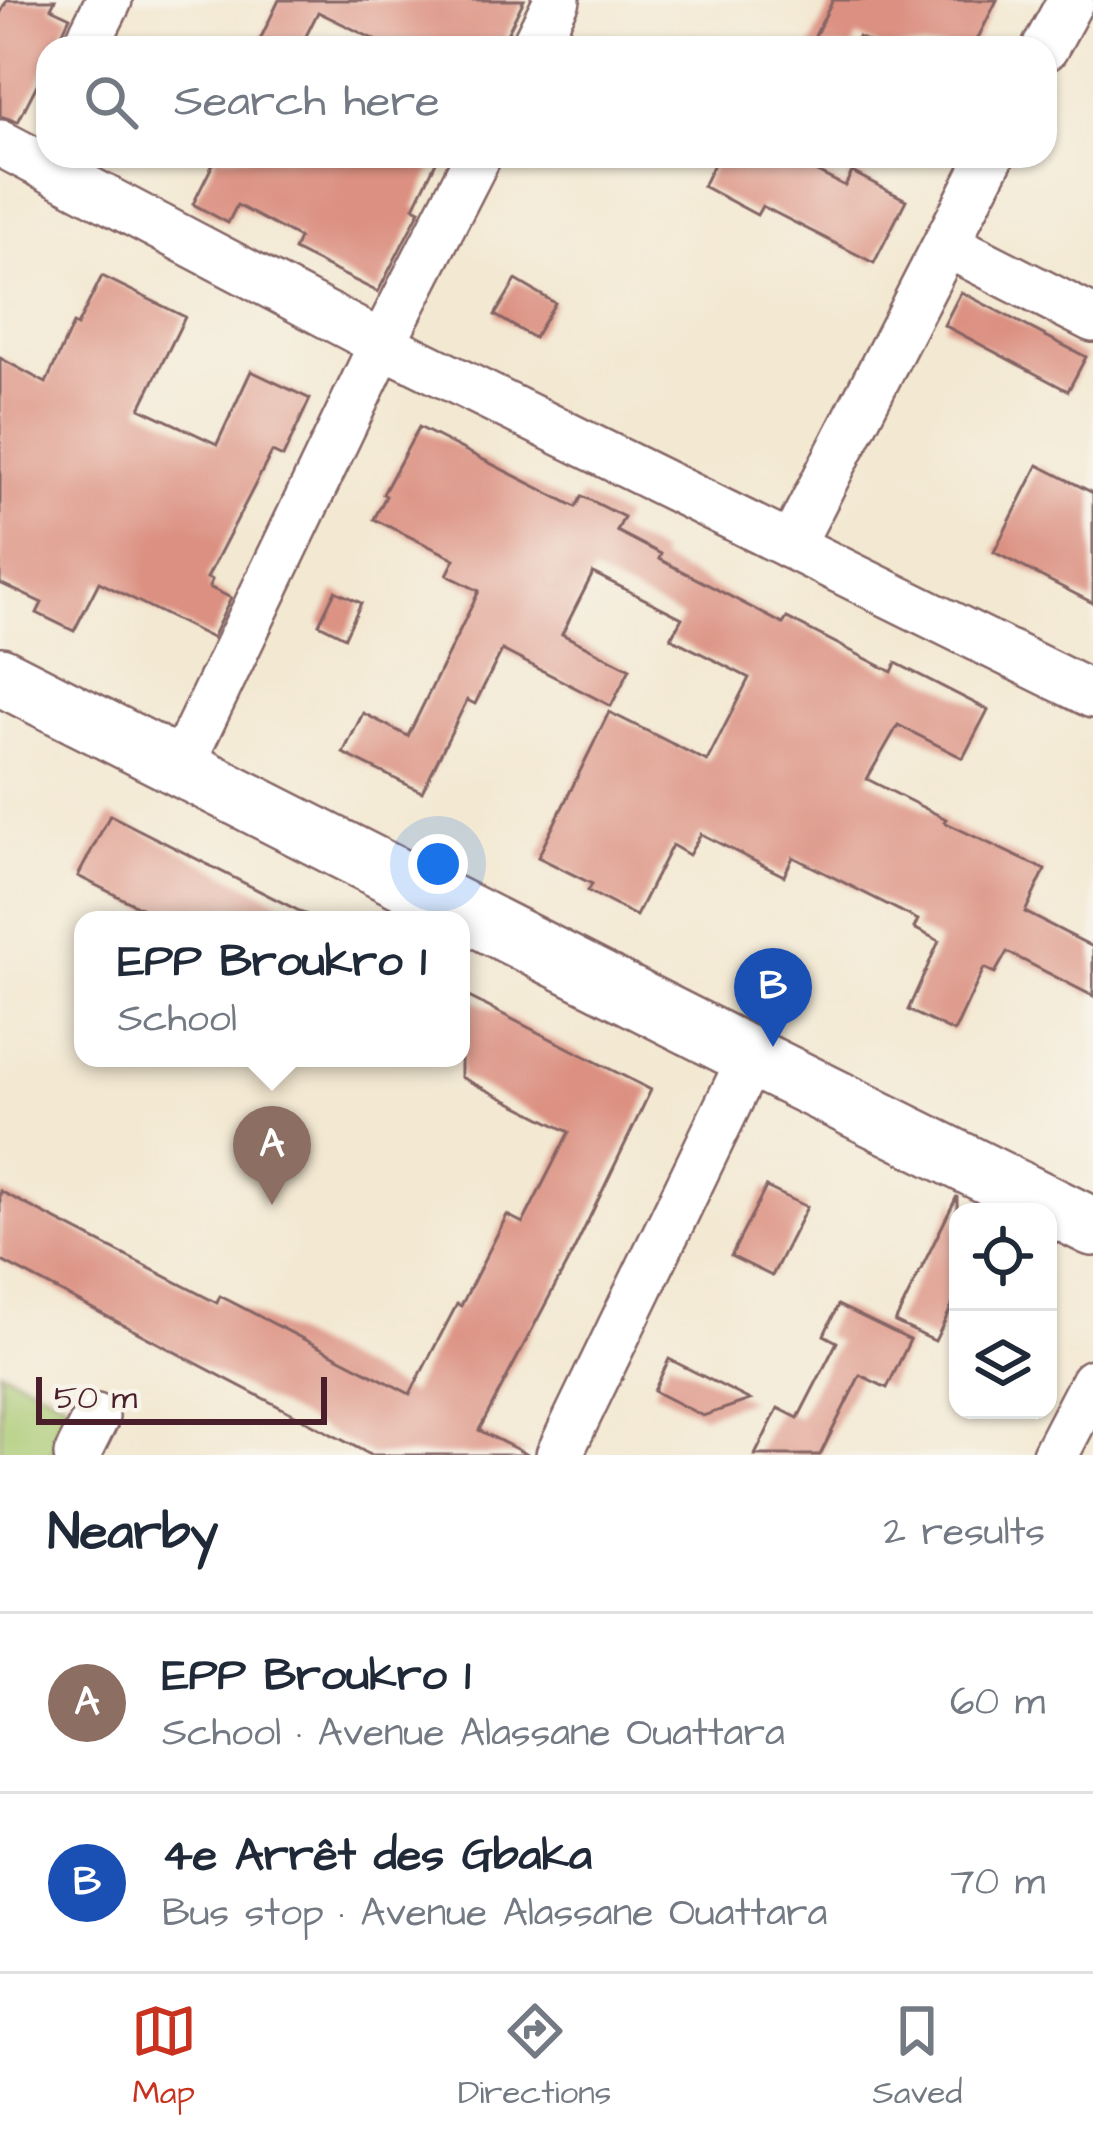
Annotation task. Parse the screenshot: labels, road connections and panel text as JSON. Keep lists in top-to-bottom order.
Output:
{
  "scale_bar": "50 m",
  "page": {
    "search": "Search here",
    "popup": ["EPP Broukro 1", "School"],
    "pins": ["B", "A"],
    "scale": "50 m",
    "heading": ["Nearby", "2 results"],
    "list": [
      {
        "mark": "A",
        "name": "EPP Broukro 1",
        "note": "School · Avenue Alassane Ouattara",
        "value": "60 m"
      },
      {
        "mark": "B",
        "name": "4e Arrêt des Gbaka",
        "note": "Bus stop · Avenue Alassane Ouattara",
        "value": "70 m"
      }
    ],
    "nav": ["Map", "Directions", "Saved"]
  }
}
